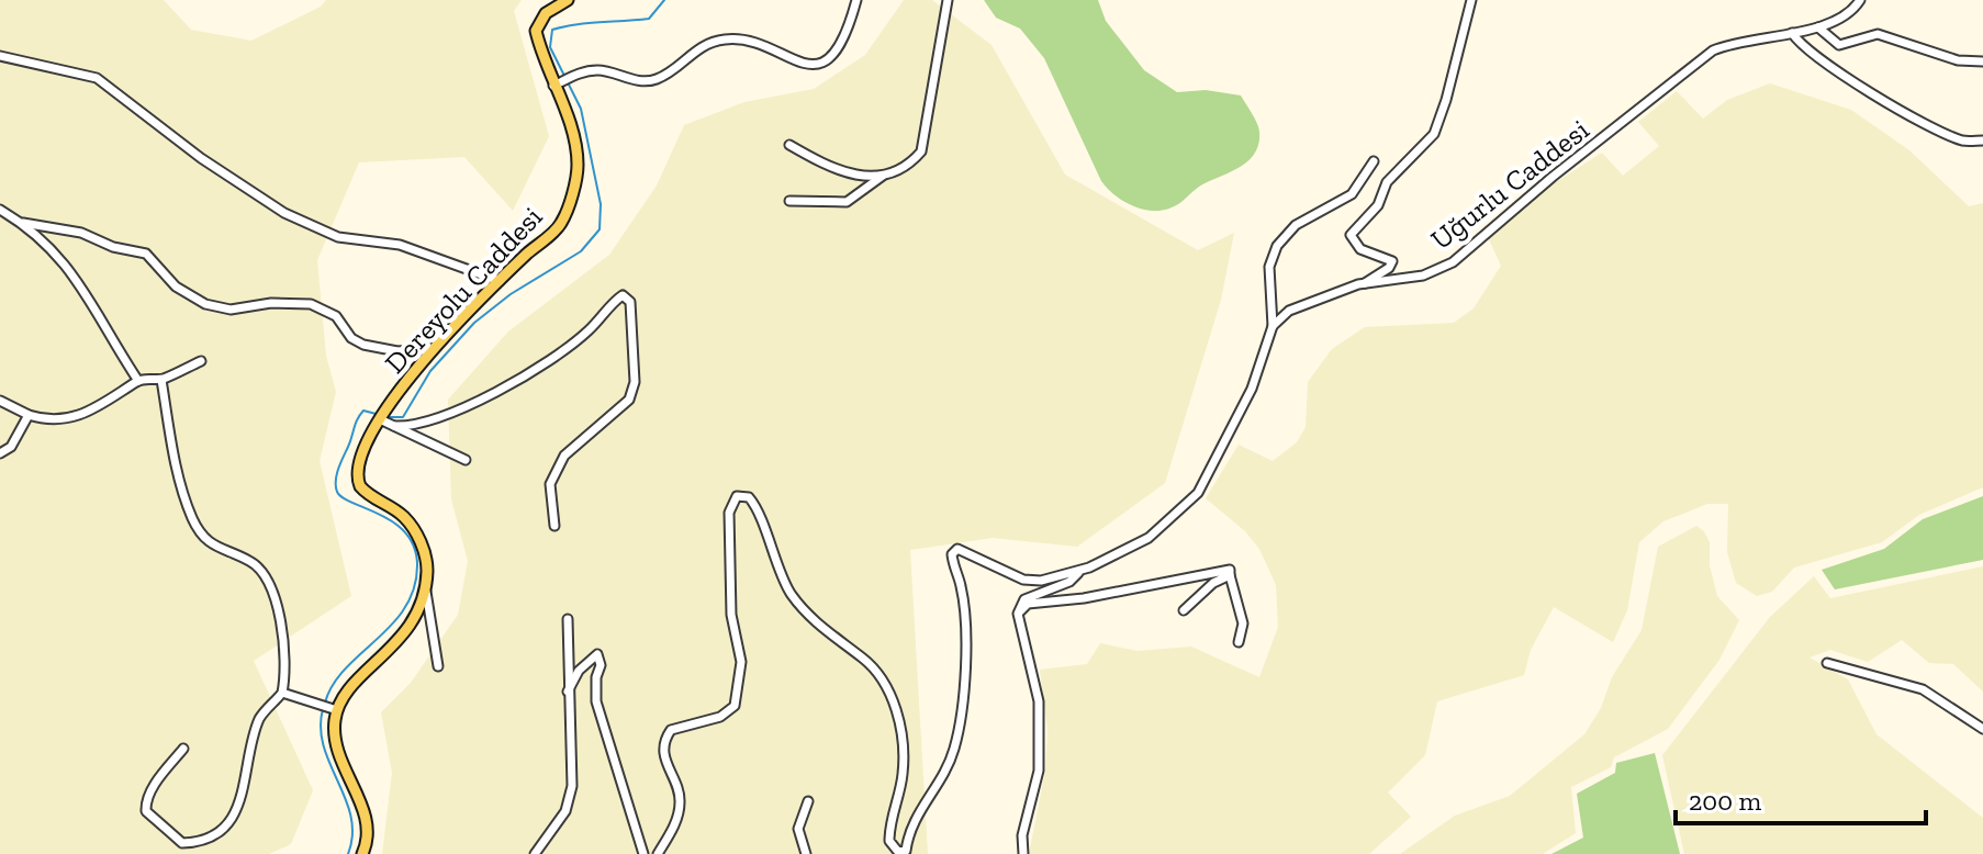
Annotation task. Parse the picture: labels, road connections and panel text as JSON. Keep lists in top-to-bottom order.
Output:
{
  "streets": {
    "main road": ["Dereyolu Caddesi"],
    "street": ["Uğurlu Caddesi"]
  },
  "scale_bar": "200 m"
}
